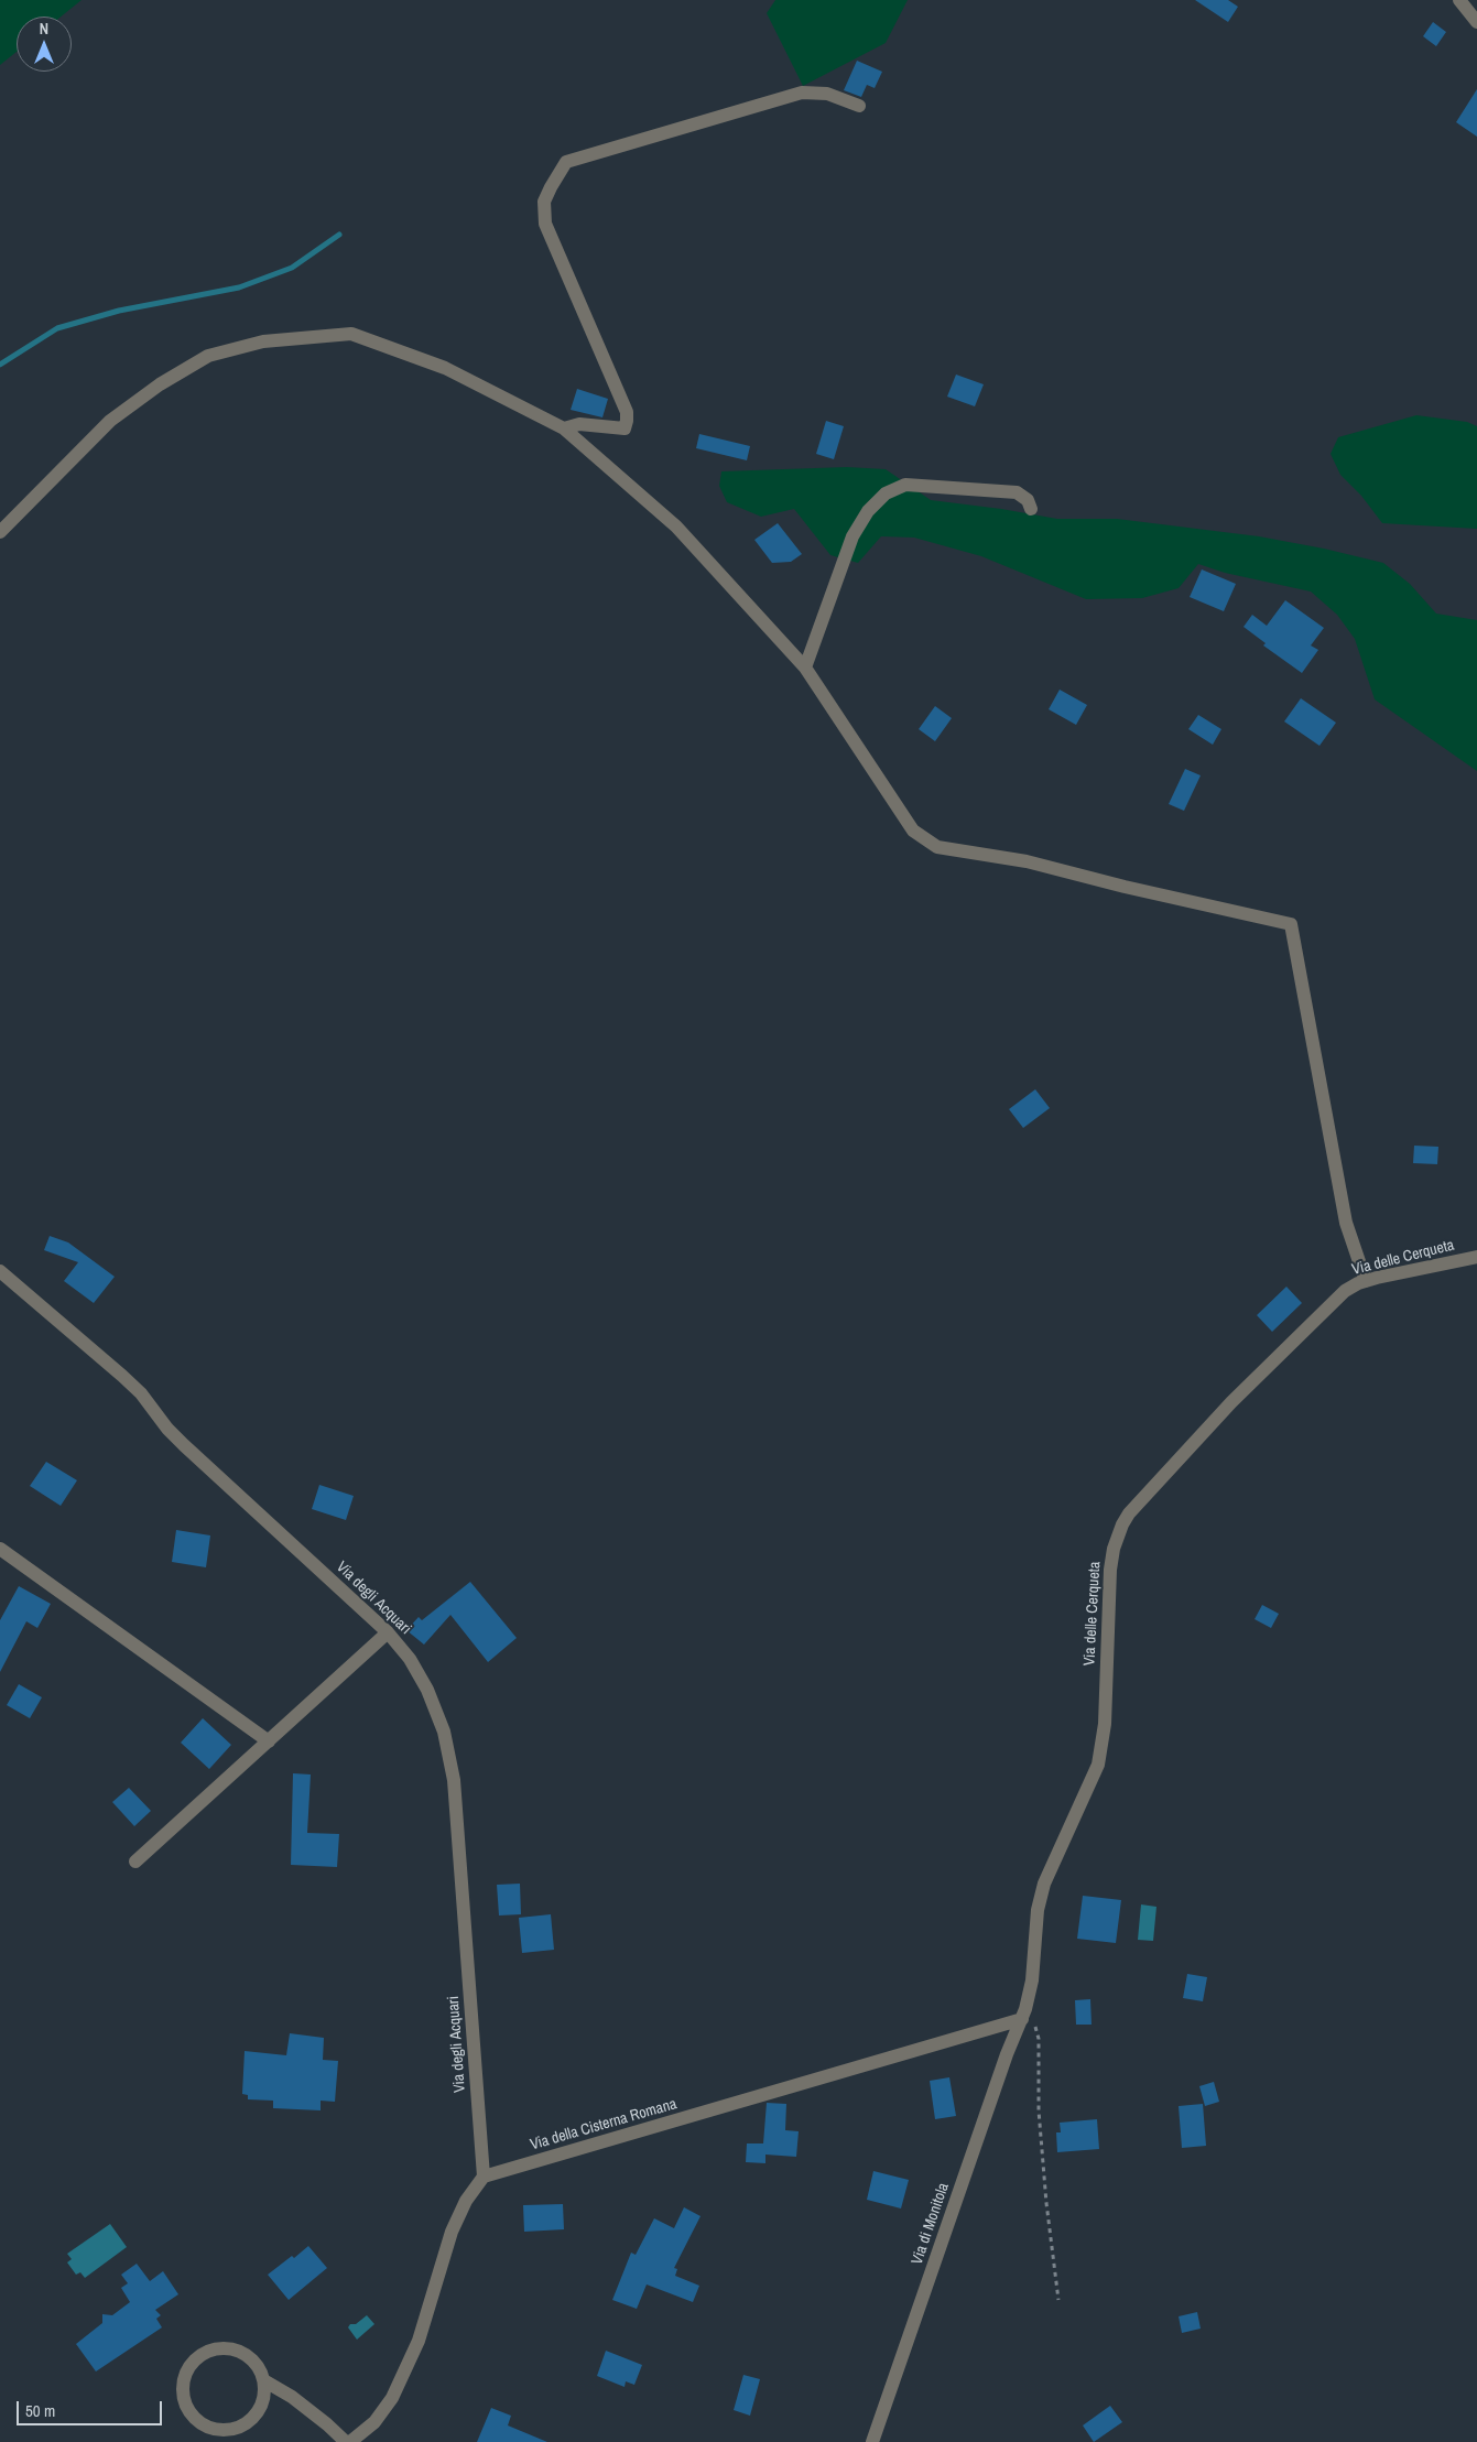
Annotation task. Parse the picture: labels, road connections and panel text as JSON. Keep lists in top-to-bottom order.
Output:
{
  "streets": {
    "street": [
      "Via delle Cerqueta",
      "Via degli Acquari",
      "Via della Cisterna Romana",
      "Via di Monitola"
    ]
  },
  "crossings": [
    ["Via delle Cerqueta", "Via della Cisterna Romana"],
    ["Via delle Cerqueta", "Via di Monitola"],
    ["Via degli Acquari", "Via della Cisterna Romana"],
    ["Via della Cisterna Romana", "Via di Monitola"]
  ],
  "scale_bar": "50 m",
  "north": "top"
}
